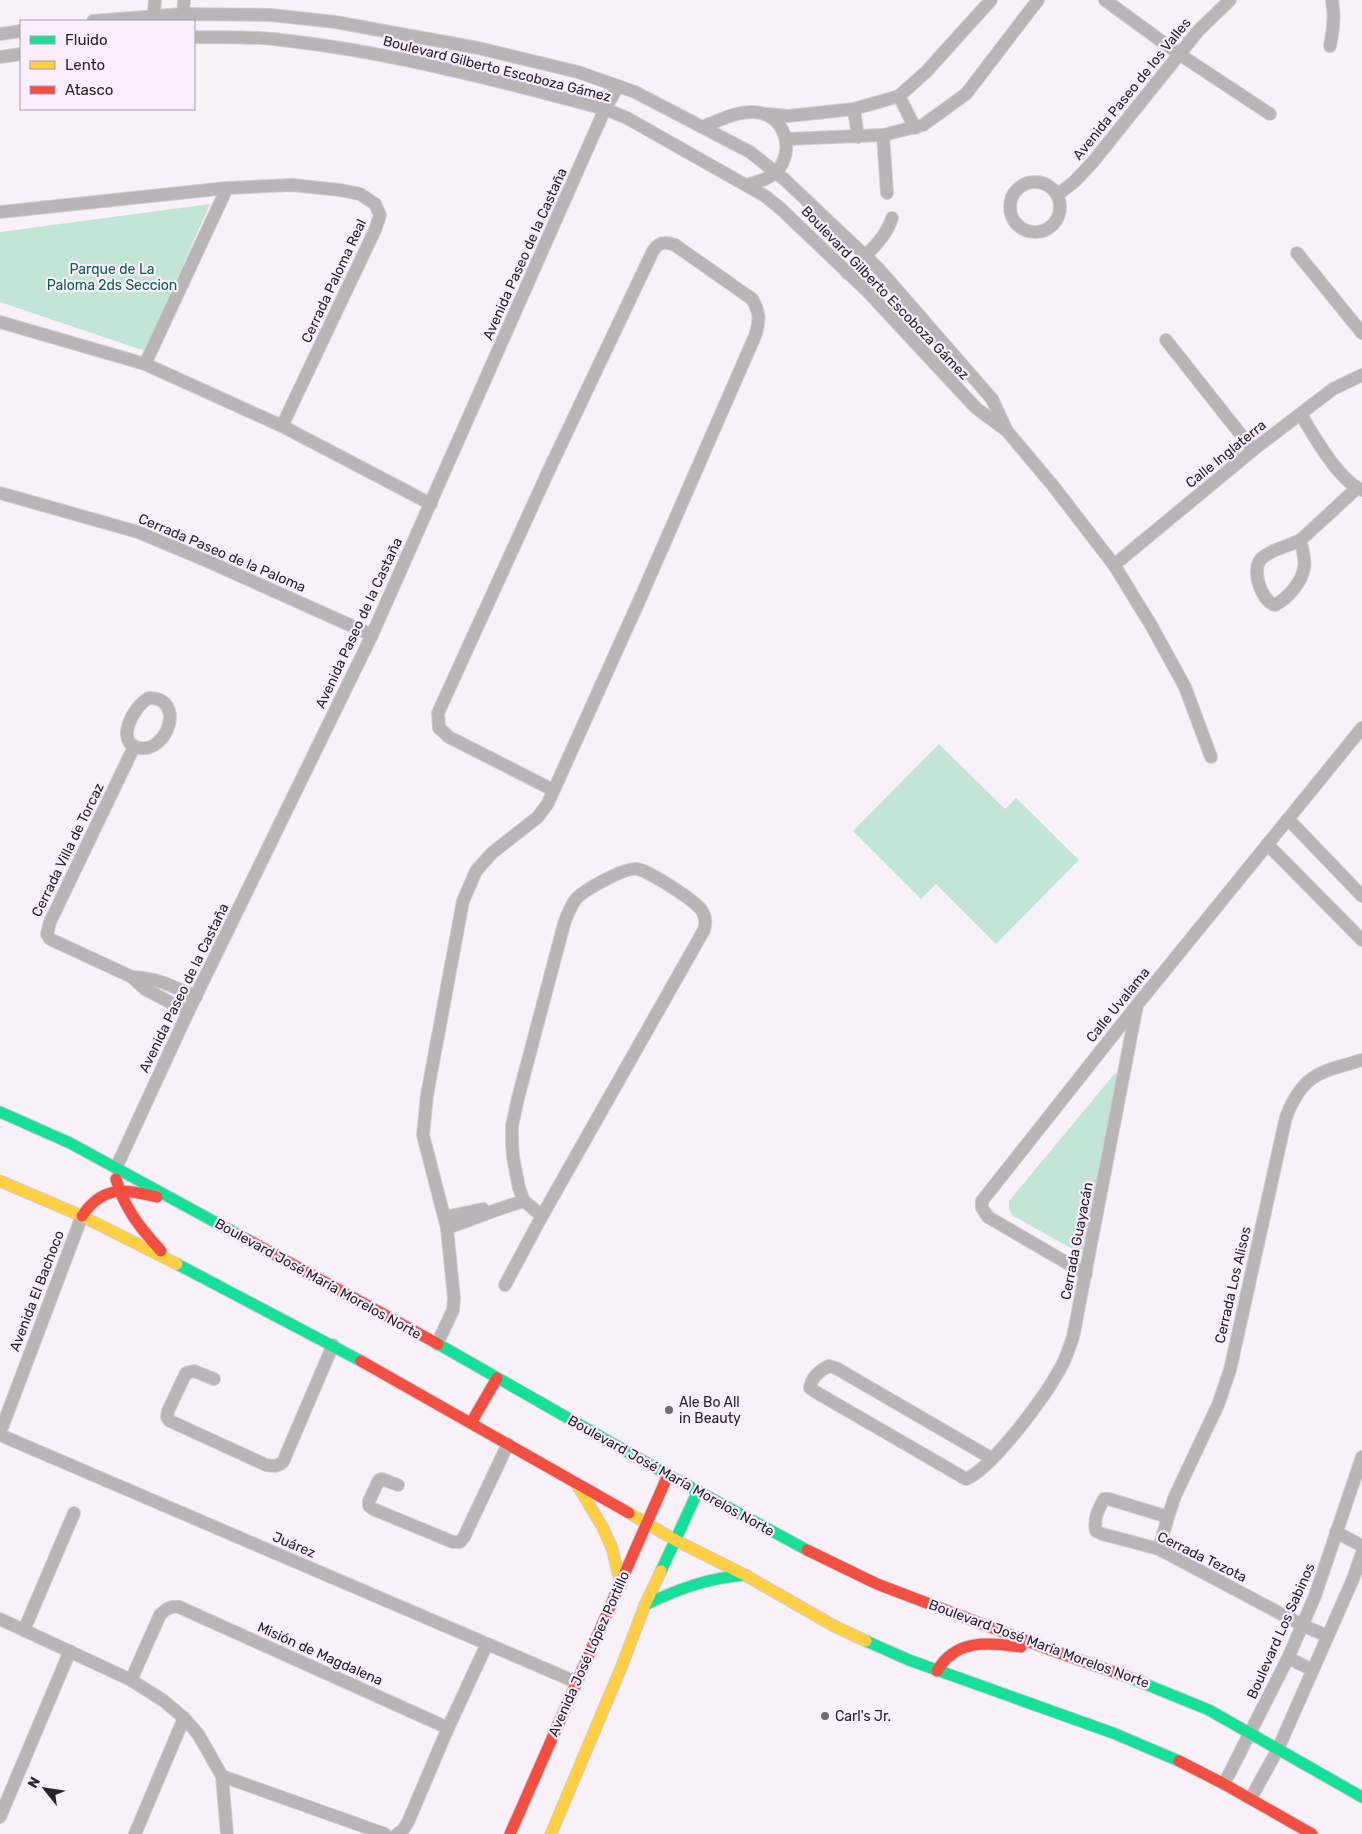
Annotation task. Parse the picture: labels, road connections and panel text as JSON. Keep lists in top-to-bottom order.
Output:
{
  "streets": {
    "main road": ["Boulevard José María Morelos Norte", "Avenida José López Portillo"],
    "street": [
      "Boulevard Gilberto Escoboza Gámez",
      "Avenida Paseo de los Valles",
      "Avenida Paseo de la Castaña",
      "Cerrada Paloma Real",
      "Calle Inglaterra",
      "Cerrada Paseo de la Paloma",
      "Cerrada Villa de Torcaz",
      "Calle Uvalama",
      "Cerrada Guayacán",
      "Cerrada Los Alisos",
      "Avenida El Bachoco",
      "Juárez",
      "Cerrada Tezota",
      "Boulevard Los Sabinos",
      "Misión de Magdalena"
    ]
  },
  "crossings": [
    ["Boulevard Gilberto Escoboza Gámez", "Avenida Paseo de la Castaña"],
    ["Boulevard Gilberto Escoboza Gámez", "Calle Inglaterra"],
    ["Avenida Paseo de la Castaña", "Cerrada Paseo de la Paloma"],
    ["Avenida Paseo de la Castaña", "Cerrada Villa de Torcaz"],
    ["Avenida Paseo de la Castaña", "Boulevard José María Morelos Norte"],
    ["Calle Uvalama", "Cerrada Guayacán"],
    ["Boulevard José María Morelos Norte", "Boulevard Los Sabinos"],
    ["Boulevard José María Morelos Norte", "Avenida José López Portillo"],
    ["Cerrada Los Alisos", "Cerrada Tezota"],
    ["Avenida El Bachoco", "Juárez"],
    ["Juárez", "Avenida José López Portillo"],
    ["Cerrada Tezota", "Boulevard Los Sabinos"]
  ],
  "parks": ["Parque de La Paloma 2ds Seccion"],
  "places": ["Ale Bo All in Beauty", "Carl's Jr."],
  "legend": ["Fluido", "Lento", "Atasco"],
  "north": "top left"
}
